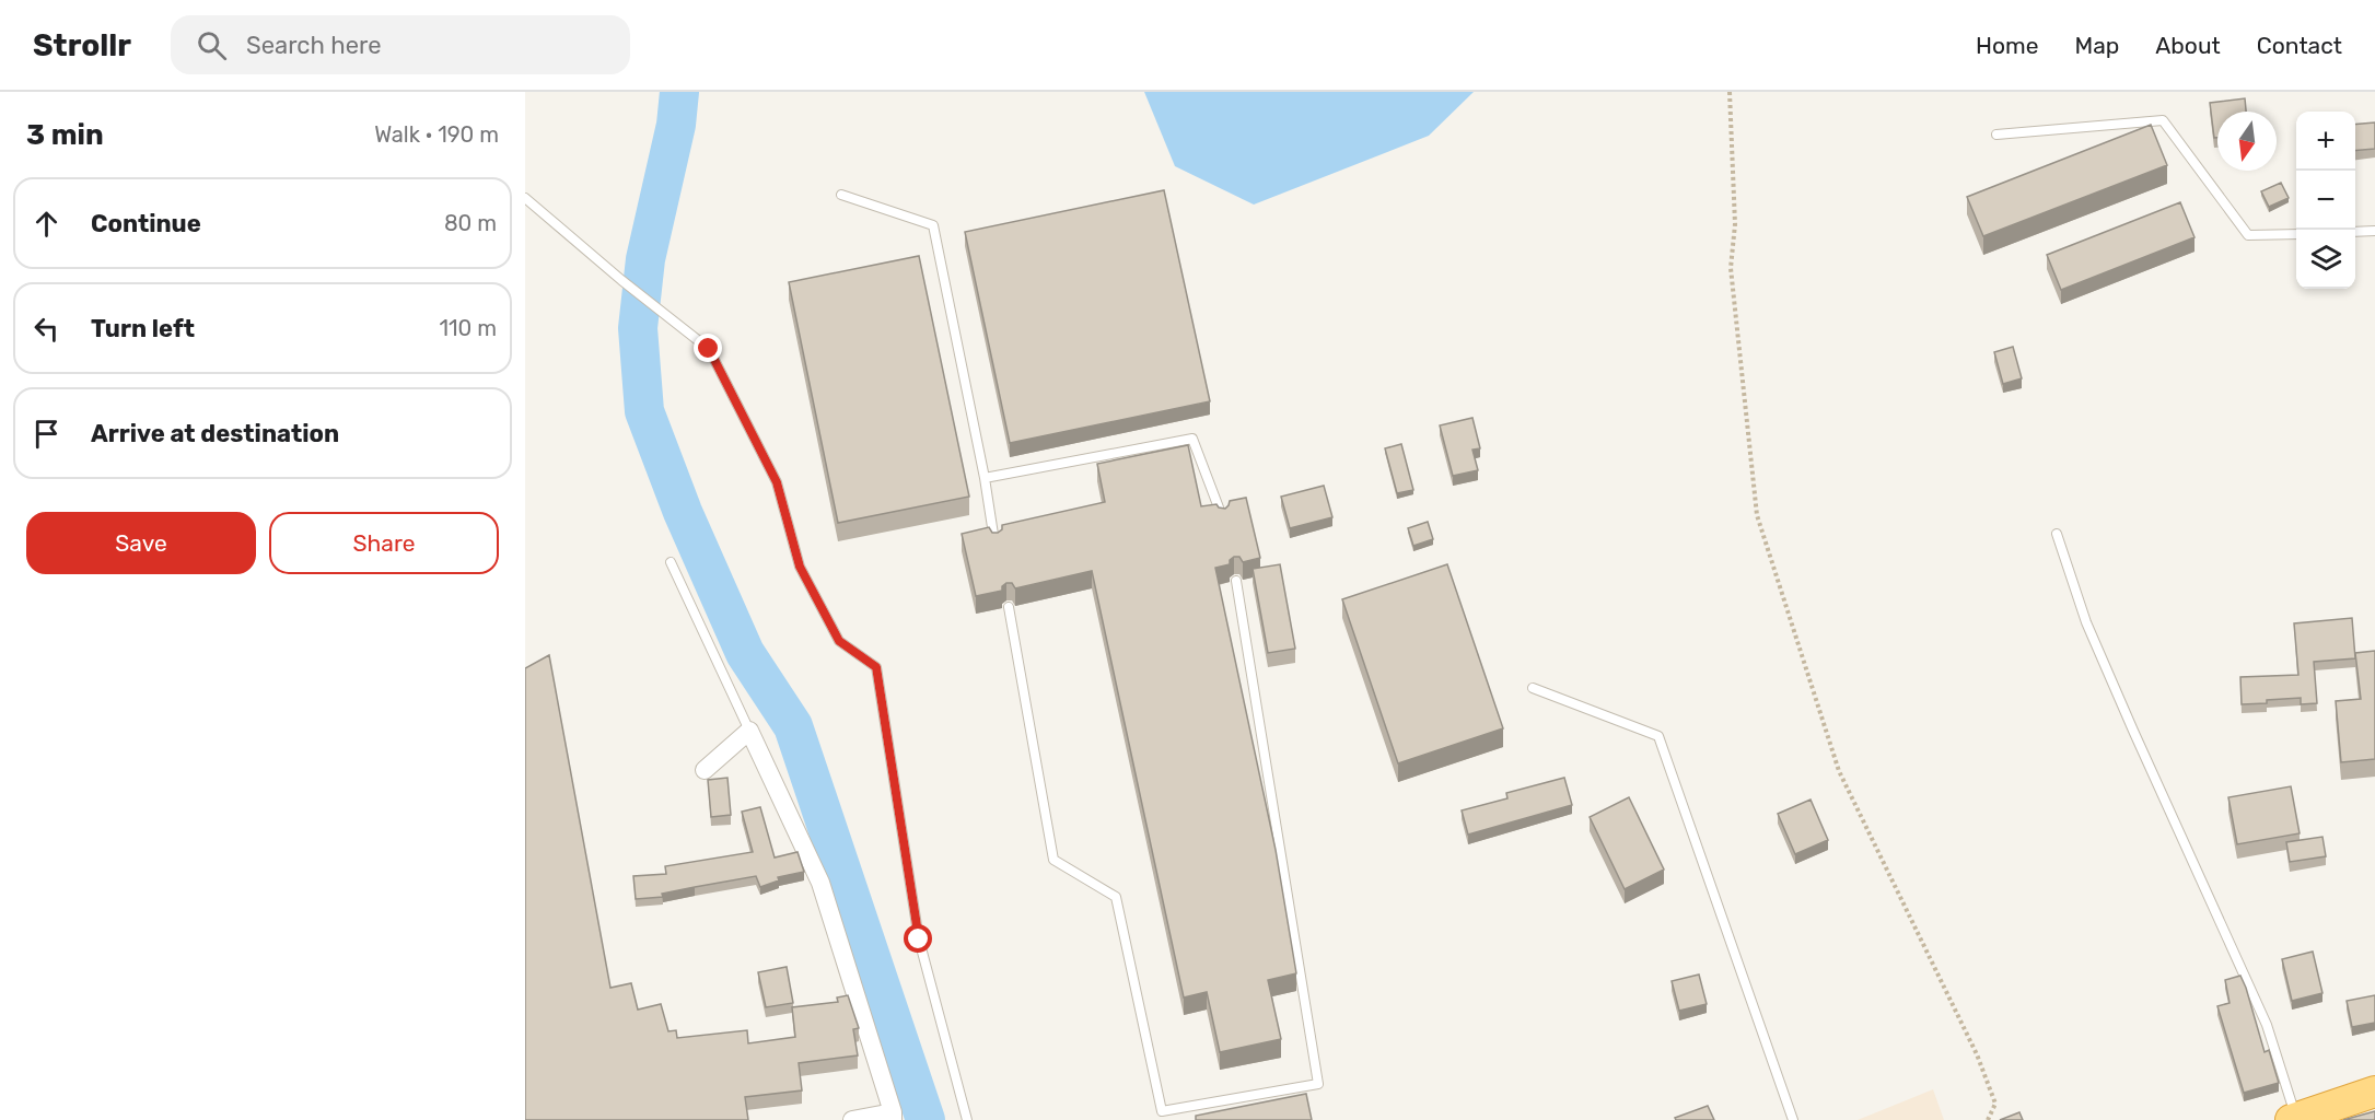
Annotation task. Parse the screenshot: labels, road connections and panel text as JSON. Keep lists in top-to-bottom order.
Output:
{
  "north": "bottom",
  "page": {
    "header": "Strollr",
    "search": "Search here",
    "nav": [
      "Home",
      "Map",
      "About",
      "Contact"
    ],
    "heading": ["3 min", "Walk · 190 m"],
    "map_buttons": ["+", "−"],
    "list": [
      ["Continue", "80 m"],
      ["Turn left", "110 m"],
      "Arrive at destination"
    ],
    "buttons": ["Save", "Share"]
  }
}
